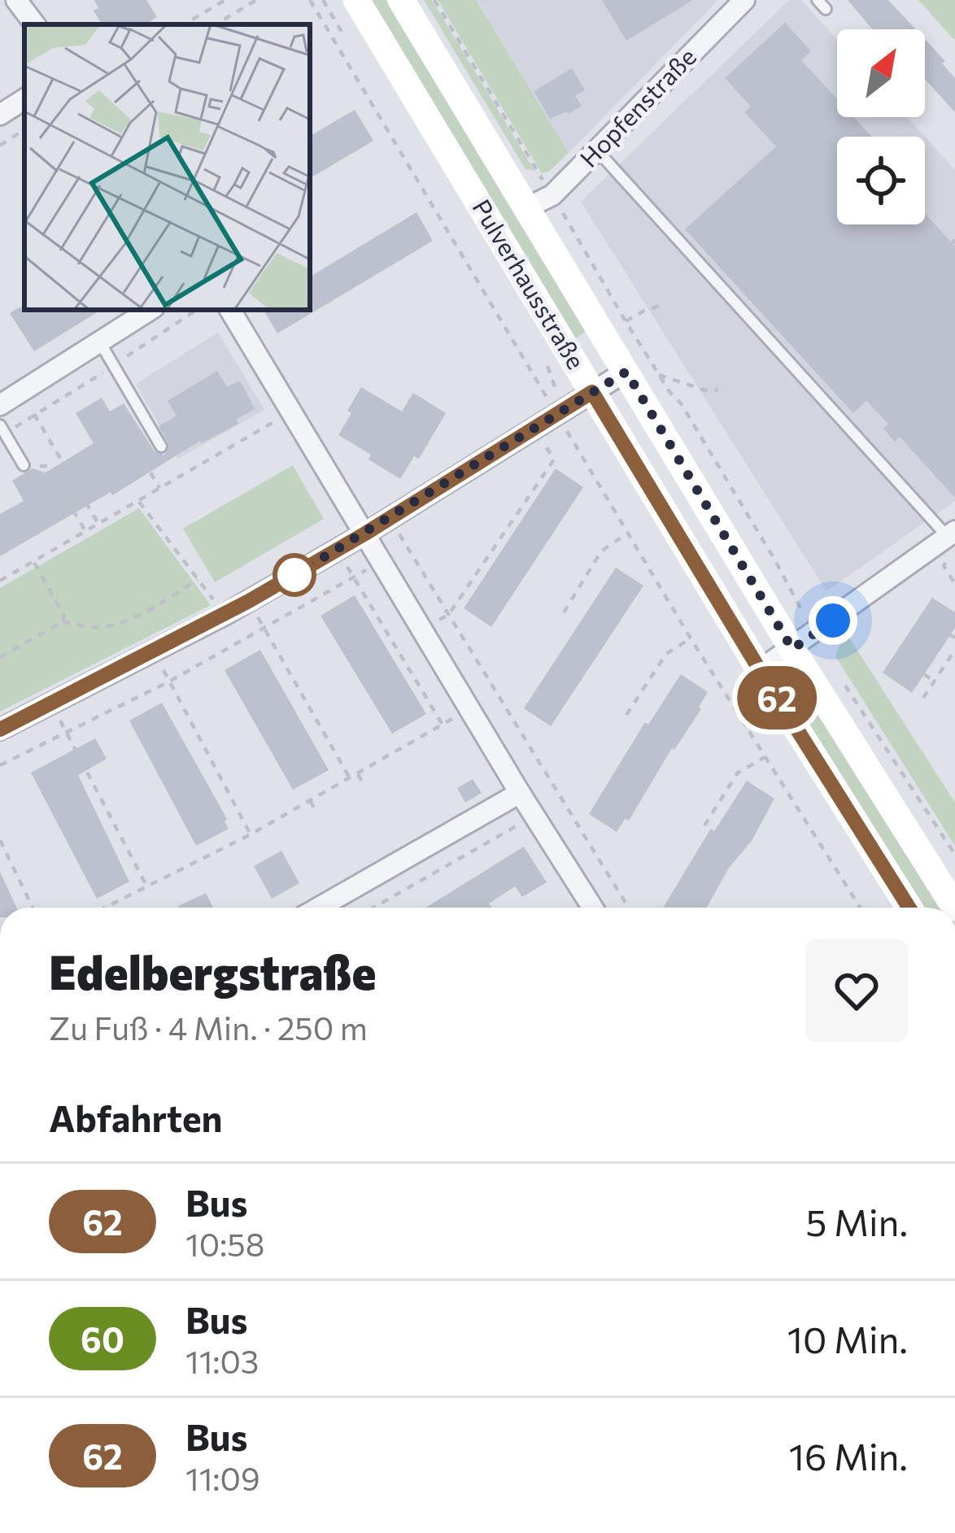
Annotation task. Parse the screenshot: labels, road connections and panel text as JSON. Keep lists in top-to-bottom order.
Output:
{
  "streets": {
    "main road": ["Pulverhausstraße"],
    "street": ["Hopfenstraße"]
  },
  "crossings": [
    ["Hopfenstraße", "Pulverhausstraße"]
  ],
  "lines": ["bus line 62"],
  "north": "top right",
  "page": {
    "on_map": "62",
    "heading": [
      ["Edelbergstraße", "Zu Fuß · 4 Min. · 250 m"],
      "Abfahrten"
    ],
    "list": [
      {
        "mark": "62",
        "name": "Bus",
        "note": "10:58",
        "value": "5 Min."
      },
      {
        "mark": "60",
        "name": "Bus",
        "note": "11:03",
        "value": "10 Min."
      },
      {
        "mark": "62",
        "name": "Bus",
        "note": "11:09",
        "value": "16 Min."
      }
    ]
  }
}
